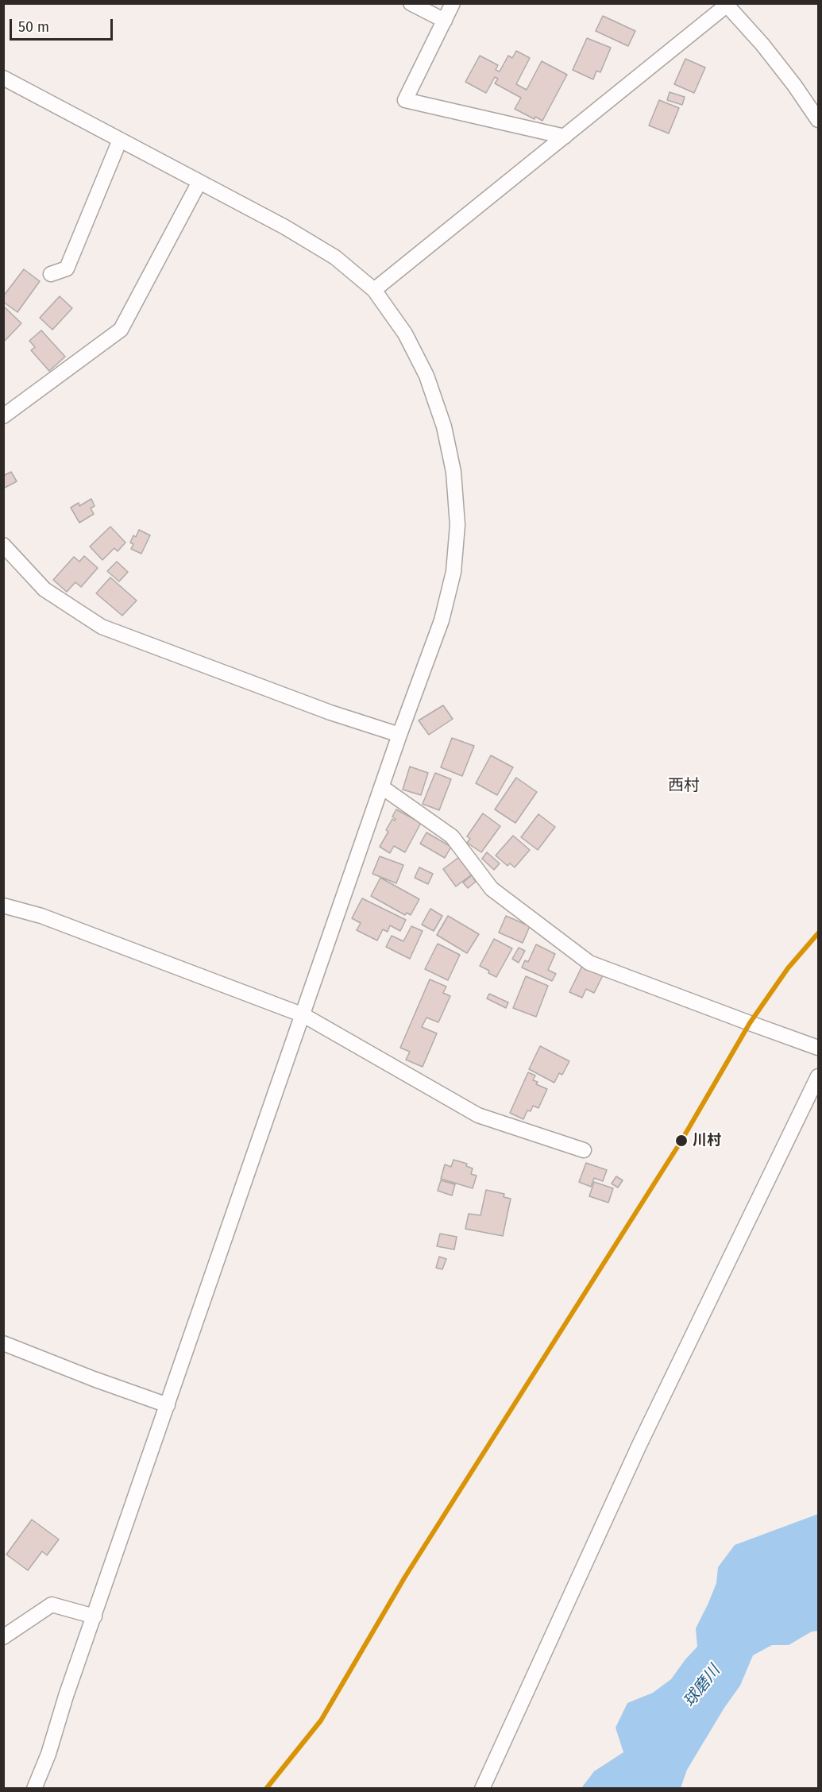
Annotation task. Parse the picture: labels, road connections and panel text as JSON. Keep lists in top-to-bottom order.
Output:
{
  "districts": ["西村"],
  "water": ["球磨川"],
  "places": ["川村"],
  "scale_bar": "50 m"
}
